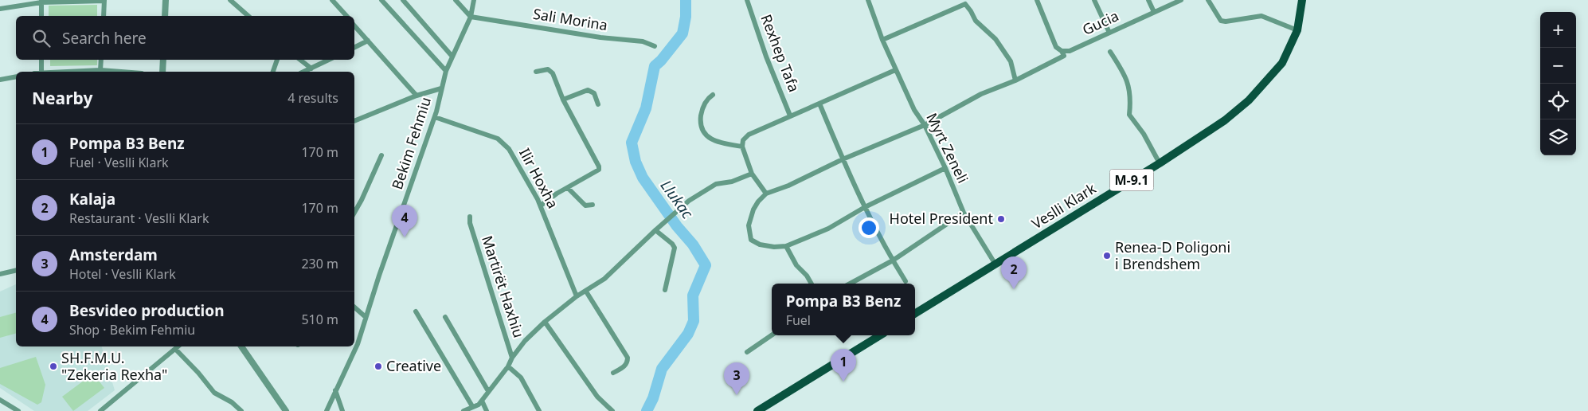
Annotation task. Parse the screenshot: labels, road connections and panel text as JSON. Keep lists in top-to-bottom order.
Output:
{
  "streets": {
    "main road": ["M-9.1", "Veslli Klark"],
    "street": [
      "Sali Morina",
      "Gucia",
      "Rexhep Tafa",
      "Bekim Fehmiu",
      "Myrt Zeneli",
      "Ilir Hoxha",
      "Martirët Haxhiu"
    ]
  },
  "crossings": [
    ["Sali Morina", "Bekim Fehmiu"],
    ["Bekim Fehmiu", "Ilir Hoxha"],
    ["Myrt Zeneli", "Veslli Klark"]
  ],
  "water": ["Llukac"],
  "places": [
    "Hotel President",
    "Renea-D Poligoni i Brendshem",
    "SH.F.M.U. \"Zekeria Rexha\"",
    "Creative"
  ],
  "page": {
    "map_buttons": ["+", "−"],
    "search": "Search here",
    "heading": ["Nearby", "4 results"],
    "list": [
      {
        "mark": "1",
        "name": "Pompa B3 Benz",
        "note": "Fuel · Veslli Klark",
        "value": "170 m"
      },
      {
        "mark": "2",
        "name": "Kalaja",
        "note": "Restaurant · Veslli Klark",
        "value": "170 m"
      },
      {
        "mark": "3",
        "name": "Amsterdam",
        "note": "Hotel · Veslli Klark",
        "value": "230 m"
      },
      {
        "mark": "4",
        "name": "Besvideo production",
        "note": "Shop · Bekim Fehmiu",
        "value": "510 m"
      }
    ],
    "pins": [
      "4",
      "2",
      "1",
      "3"
    ],
    "popup": ["Pompa B3 Benz", "Fuel"]
  }
}
